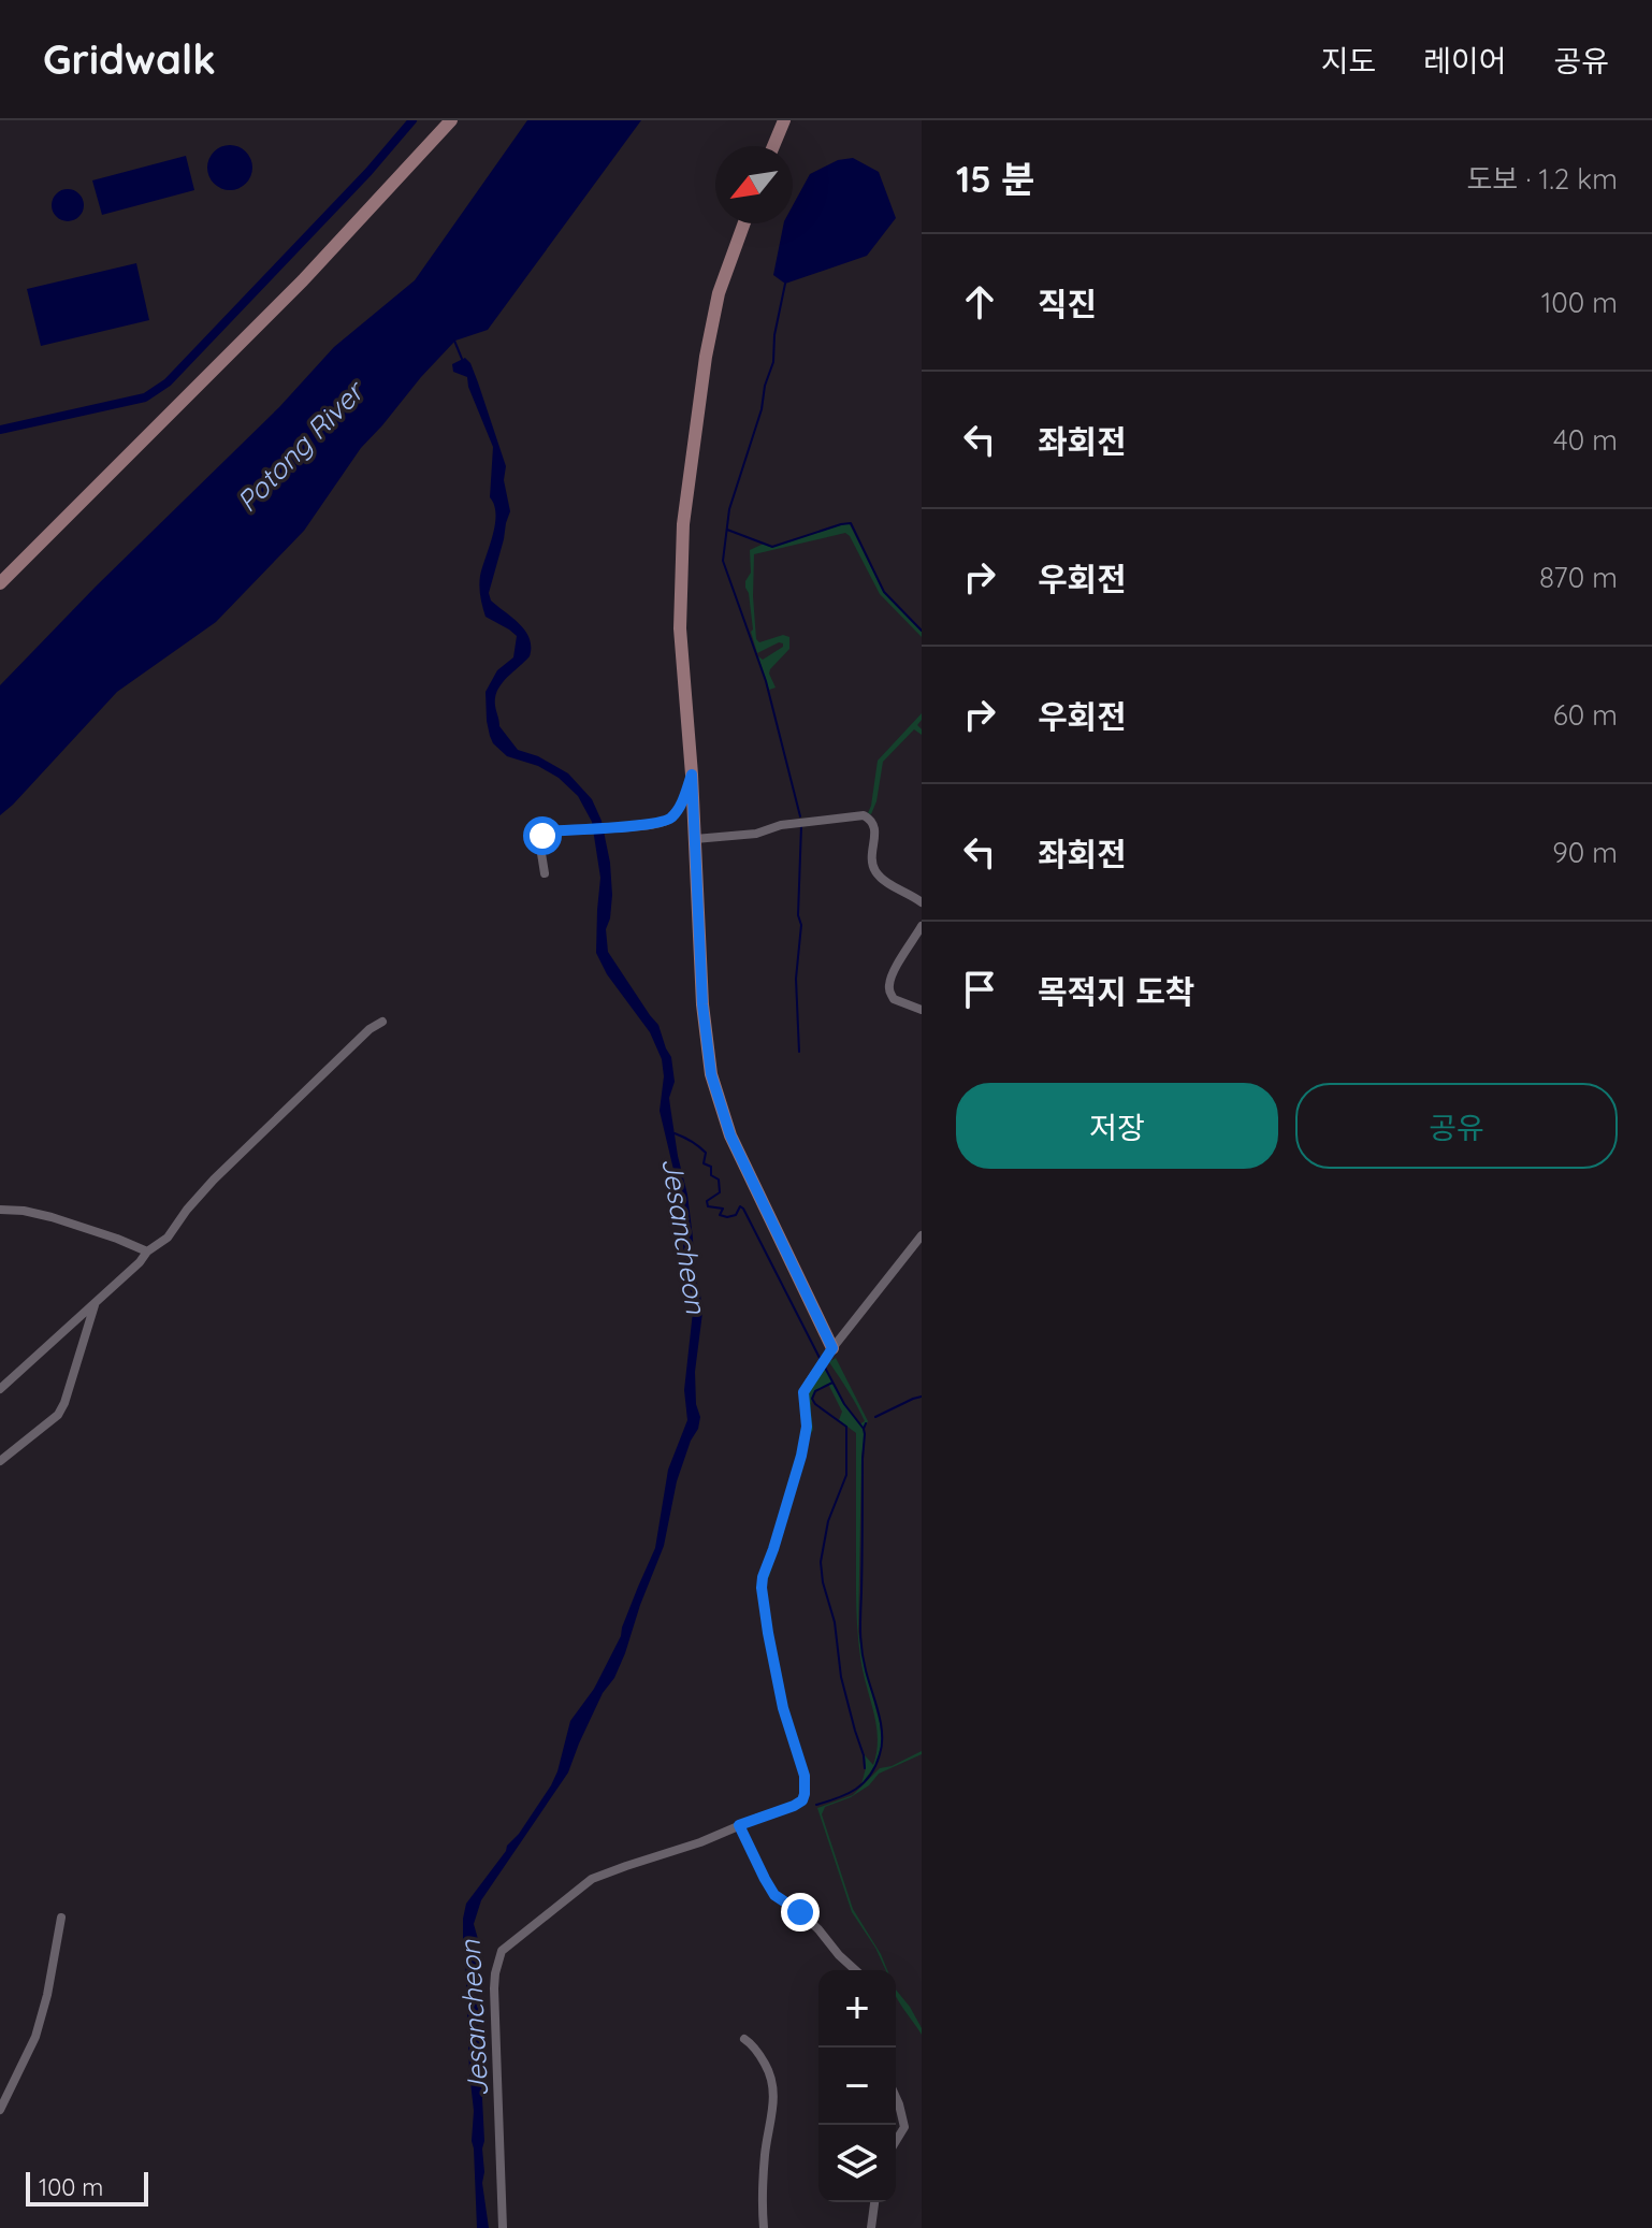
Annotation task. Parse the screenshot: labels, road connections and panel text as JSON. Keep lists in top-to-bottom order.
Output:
{
  "water": ["Potong River", "Jesancheon"],
  "scale_bar": "100 m",
  "north": "bottom left",
  "page": {
    "header": "Gridwalk",
    "nav": ["지도", "레이어", "공유"],
    "heading": ["15 분", "도보 · 1.2 km"],
    "list": [
      ["직진", "100 m"],
      ["좌회전", "40 m"],
      ["우회전", "870 m"],
      ["우회전", "60 m"],
      ["좌회전", "90 m"],
      "목적지 도착"
    ],
    "buttons": ["저장", "공유"],
    "map_buttons": ["+", "−"],
    "scale": "100 m"
  }
}
